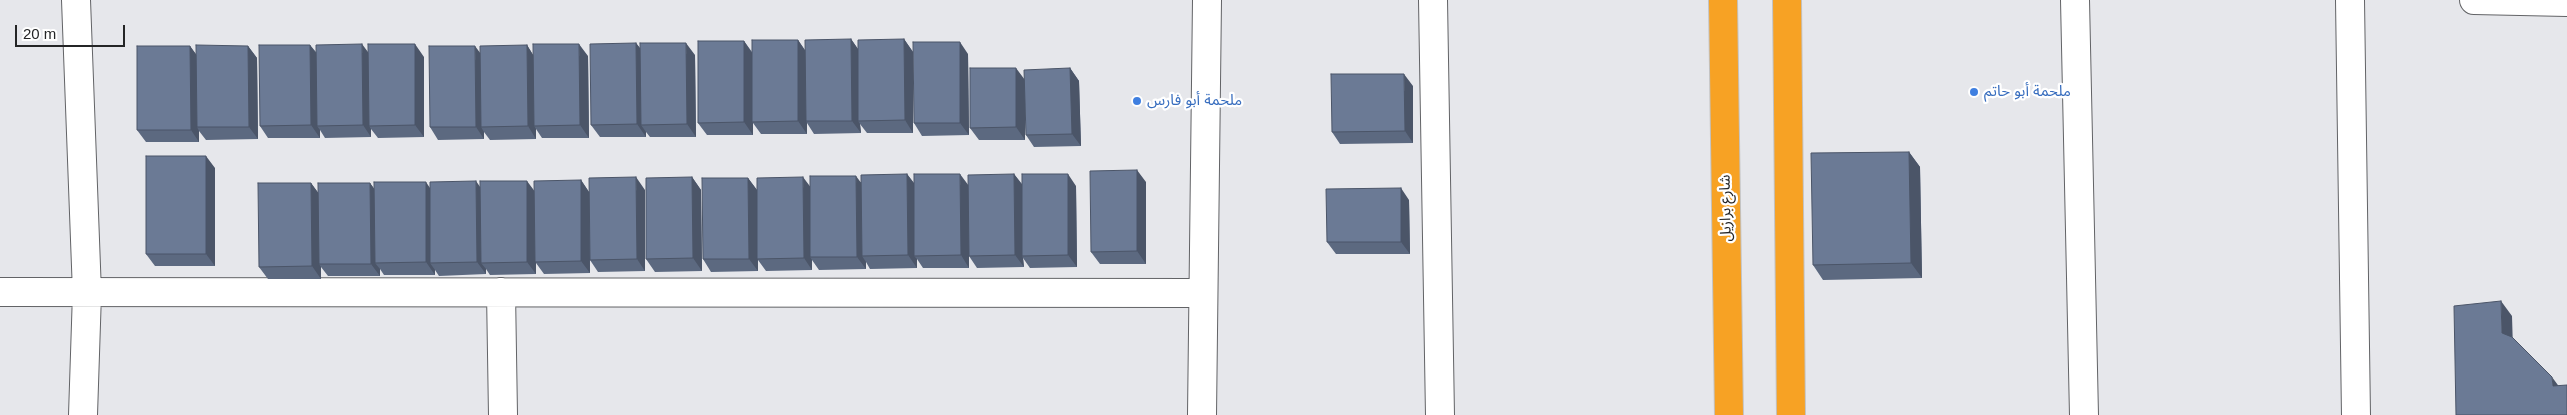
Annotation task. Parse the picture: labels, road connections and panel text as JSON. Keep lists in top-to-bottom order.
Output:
{
  "streets": {
    "highway": ["شارع برازيل"]
  },
  "places": ["ملحمة أبو حاتم", "ملحمة أبو فارس"],
  "scale_bar": "20 m"
}
